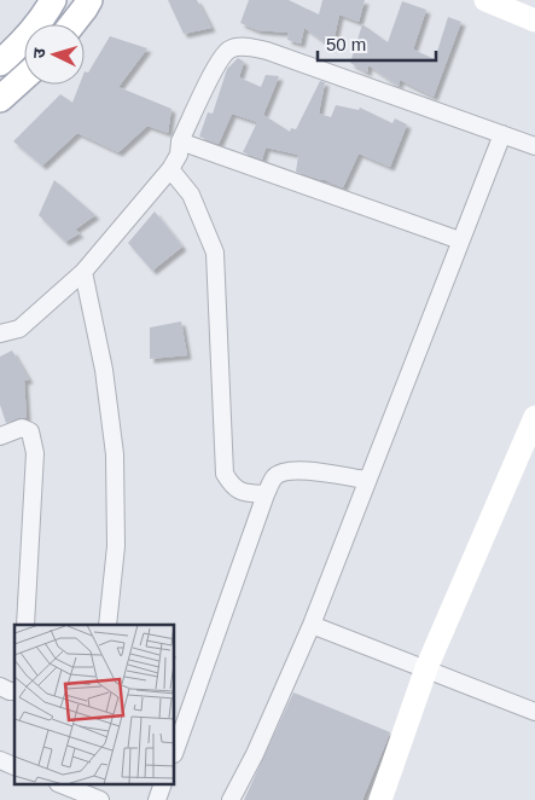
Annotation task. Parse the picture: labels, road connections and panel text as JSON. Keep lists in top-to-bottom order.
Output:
{
  "scale_bar": "50 m",
  "north": "left"
}
